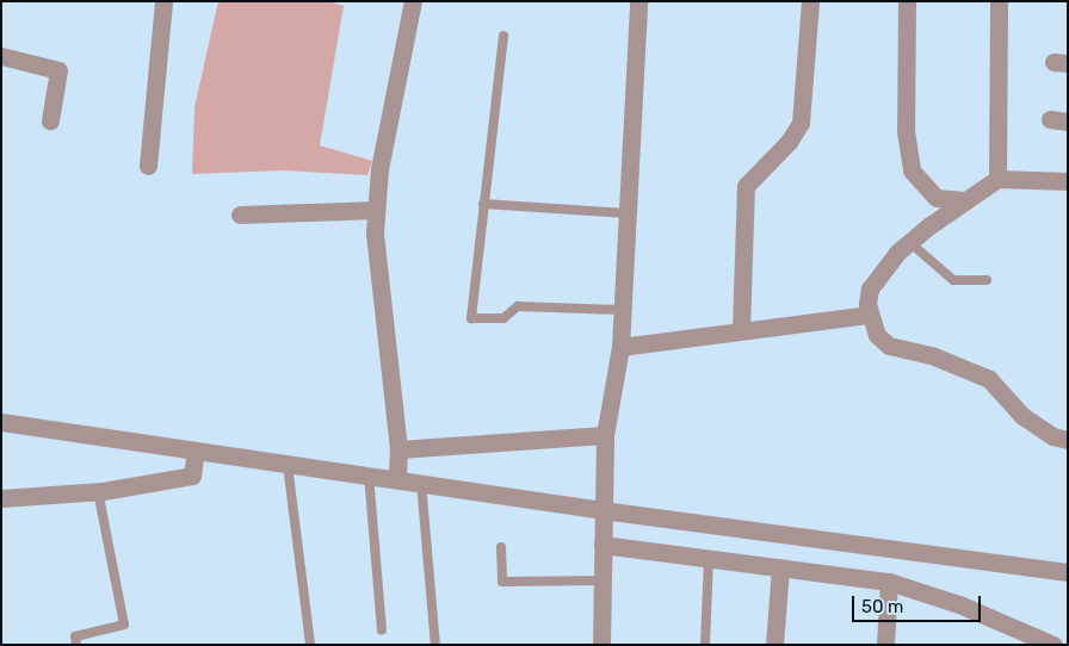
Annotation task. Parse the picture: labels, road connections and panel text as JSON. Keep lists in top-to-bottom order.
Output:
{
  "scale_bar": "50 m"
}
